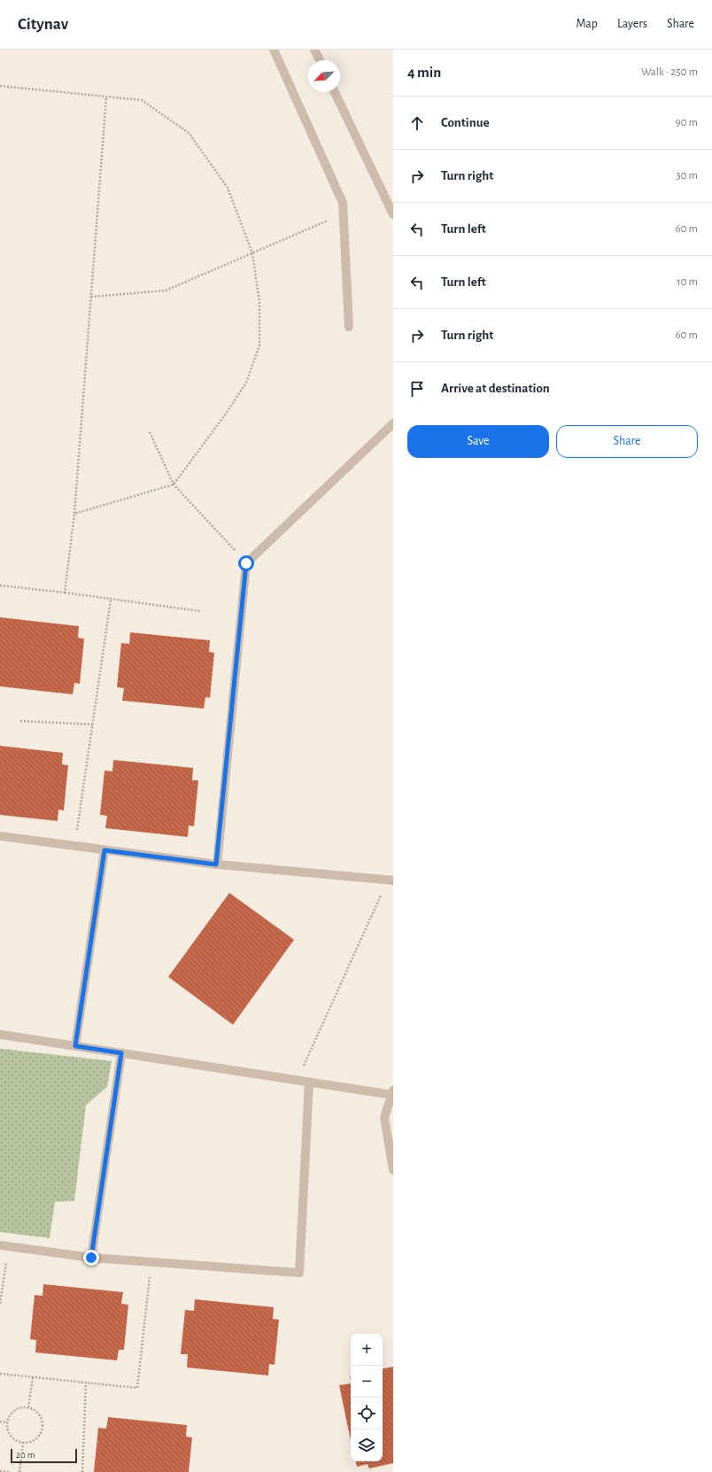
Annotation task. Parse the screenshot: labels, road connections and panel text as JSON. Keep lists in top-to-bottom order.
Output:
{
  "scale_bar": "20 m",
  "north": "bottom left",
  "page": {
    "header": "Citynav",
    "nav": ["Map", "Layers", "Share"],
    "heading": ["4 min", "Walk · 250 m"],
    "list": [
      ["Continue", "90 m"],
      ["Turn right", "30 m"],
      ["Turn left", "60 m"],
      ["Turn left", "10 m"],
      ["Turn right", "60 m"],
      "Arrive at destination"
    ],
    "buttons": ["Save", "Share"],
    "map_buttons": ["+", "−"],
    "scale": "20 m"
  }
}
